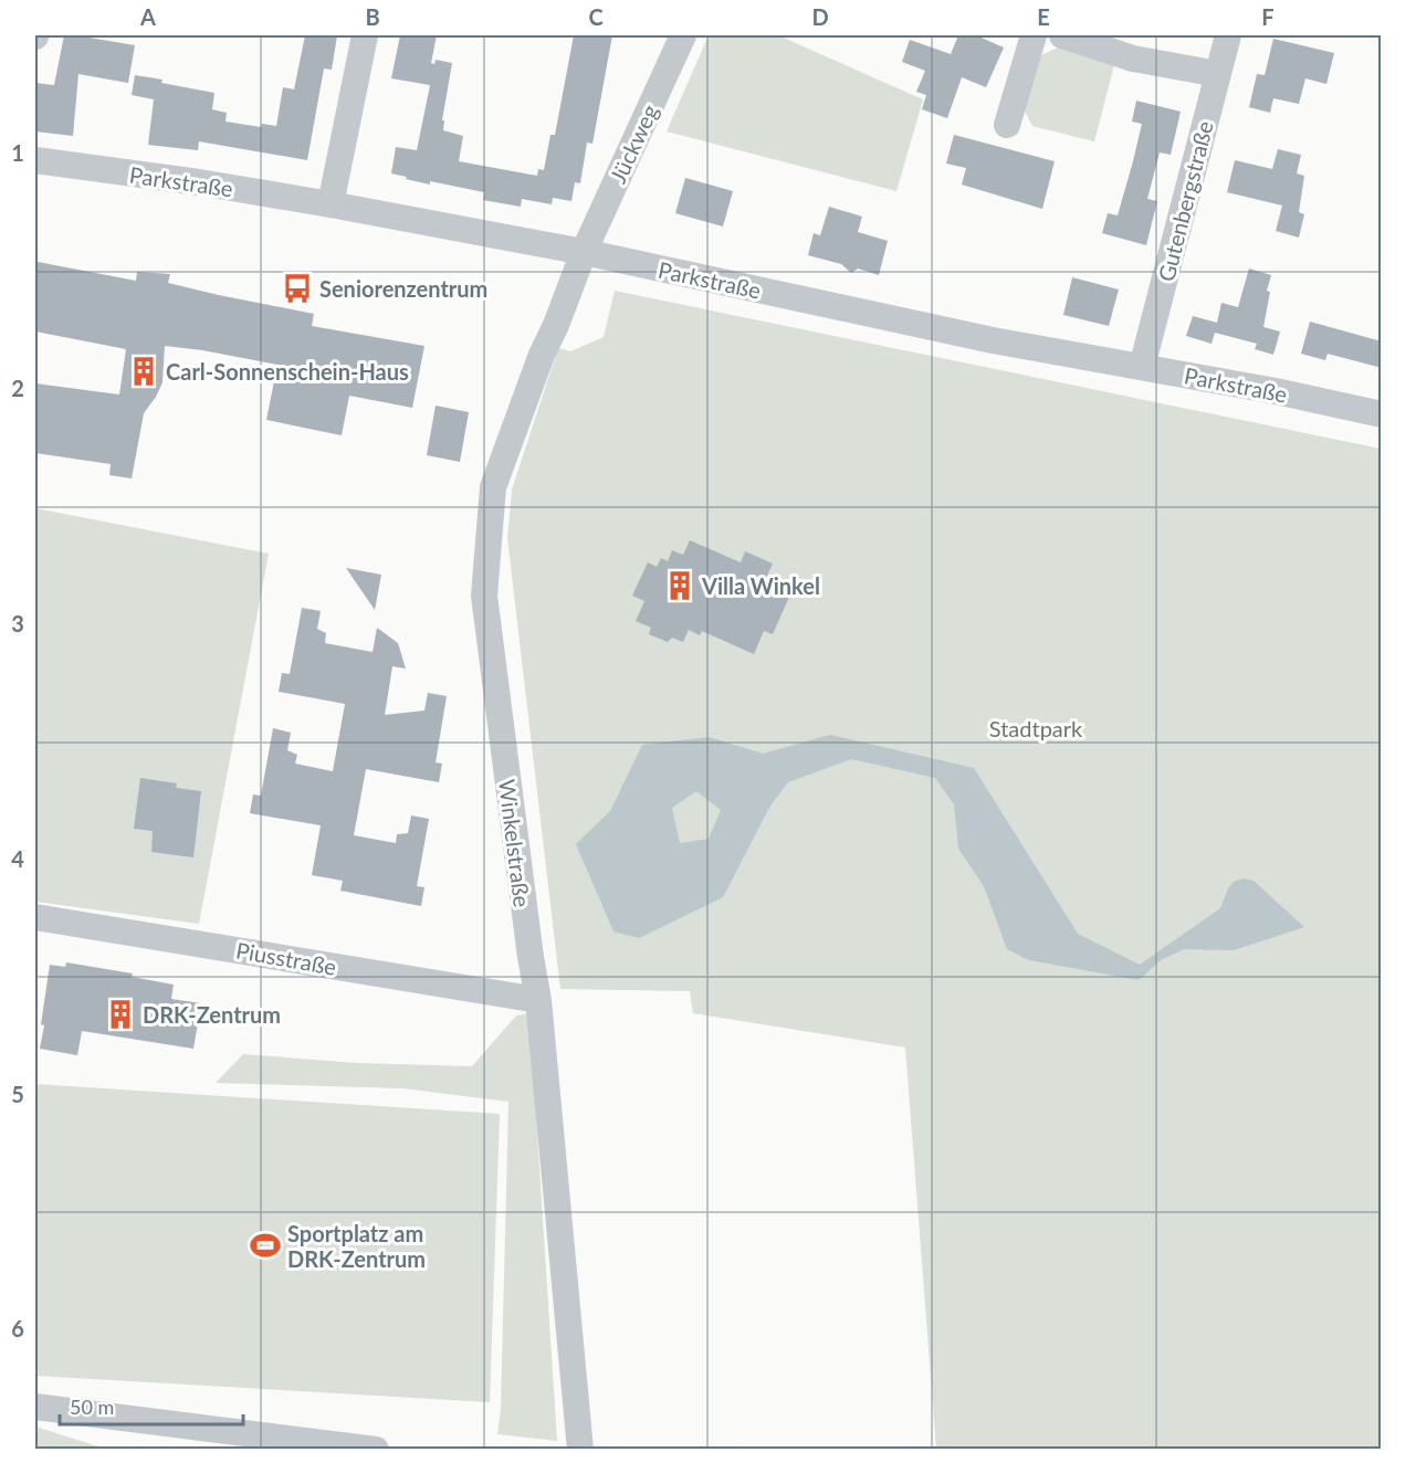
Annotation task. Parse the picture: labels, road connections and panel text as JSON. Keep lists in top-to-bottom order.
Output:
{
  "streets": {
    "street": [
      "Jückweg",
      "Parkstraße",
      "Gutenbergstraße",
      "Winkelstraße",
      "Piusstraße"
    ]
  },
  "crossings": [
    ["Jückweg", "Parkstraße"],
    ["Jückweg", "Winkelstraße"],
    ["Parkstraße", "Gutenbergstraße"],
    ["Parkstraße", "Winkelstraße"],
    ["Winkelstraße", "Piusstraße"]
  ],
  "parks": ["Stadtpark"],
  "places": {
    "bus stop": ["Seniorenzentrum"],
    "building": ["Carl-Sonnenschein-Haus", "Villa Winkel", "DRK-Zentrum"],
    "sports": ["Sportplatz am DRK-Zentrum"]
  },
  "scale_bar": "50 m",
  "grid": {
    "columns": [
      "A",
      "B",
      "C",
      "D",
      "E",
      "F"
    ],
    "rows": [
      "1",
      "2",
      "3",
      "4",
      "5",
      "6"
    ]
  }
}
